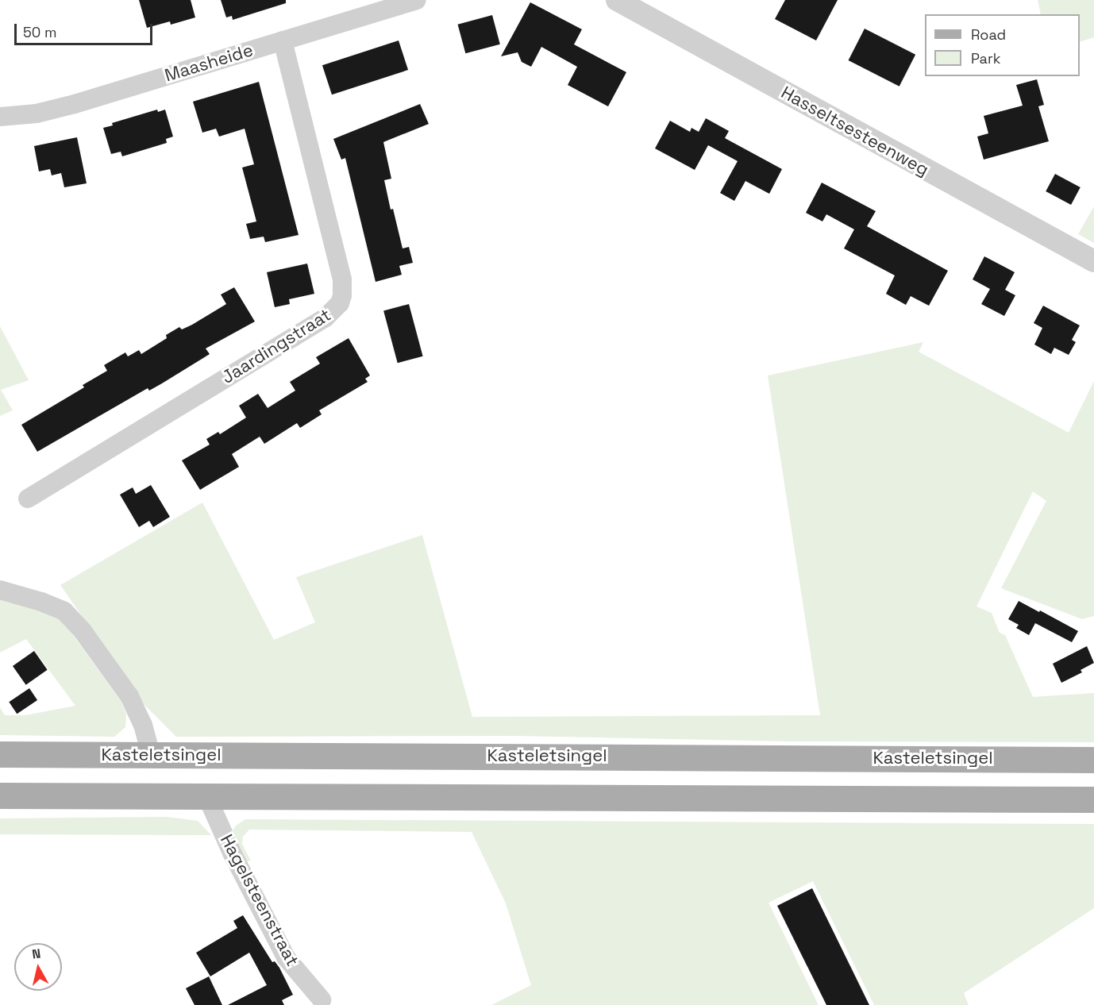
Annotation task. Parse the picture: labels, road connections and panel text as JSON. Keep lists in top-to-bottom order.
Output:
{
  "streets": {
    "main road": ["Kasteletsingel"],
    "street": [
      "Maasheide",
      "Hasseltsesteenweg",
      "Jaardingstraat",
      "Hagelsteenstraat"
    ]
  },
  "crossings": [
    ["Maasheide", "Jaardingstraat"]
  ],
  "legend": ["Road", "Park"],
  "scale_bar": "50 m",
  "north": "top"
}
